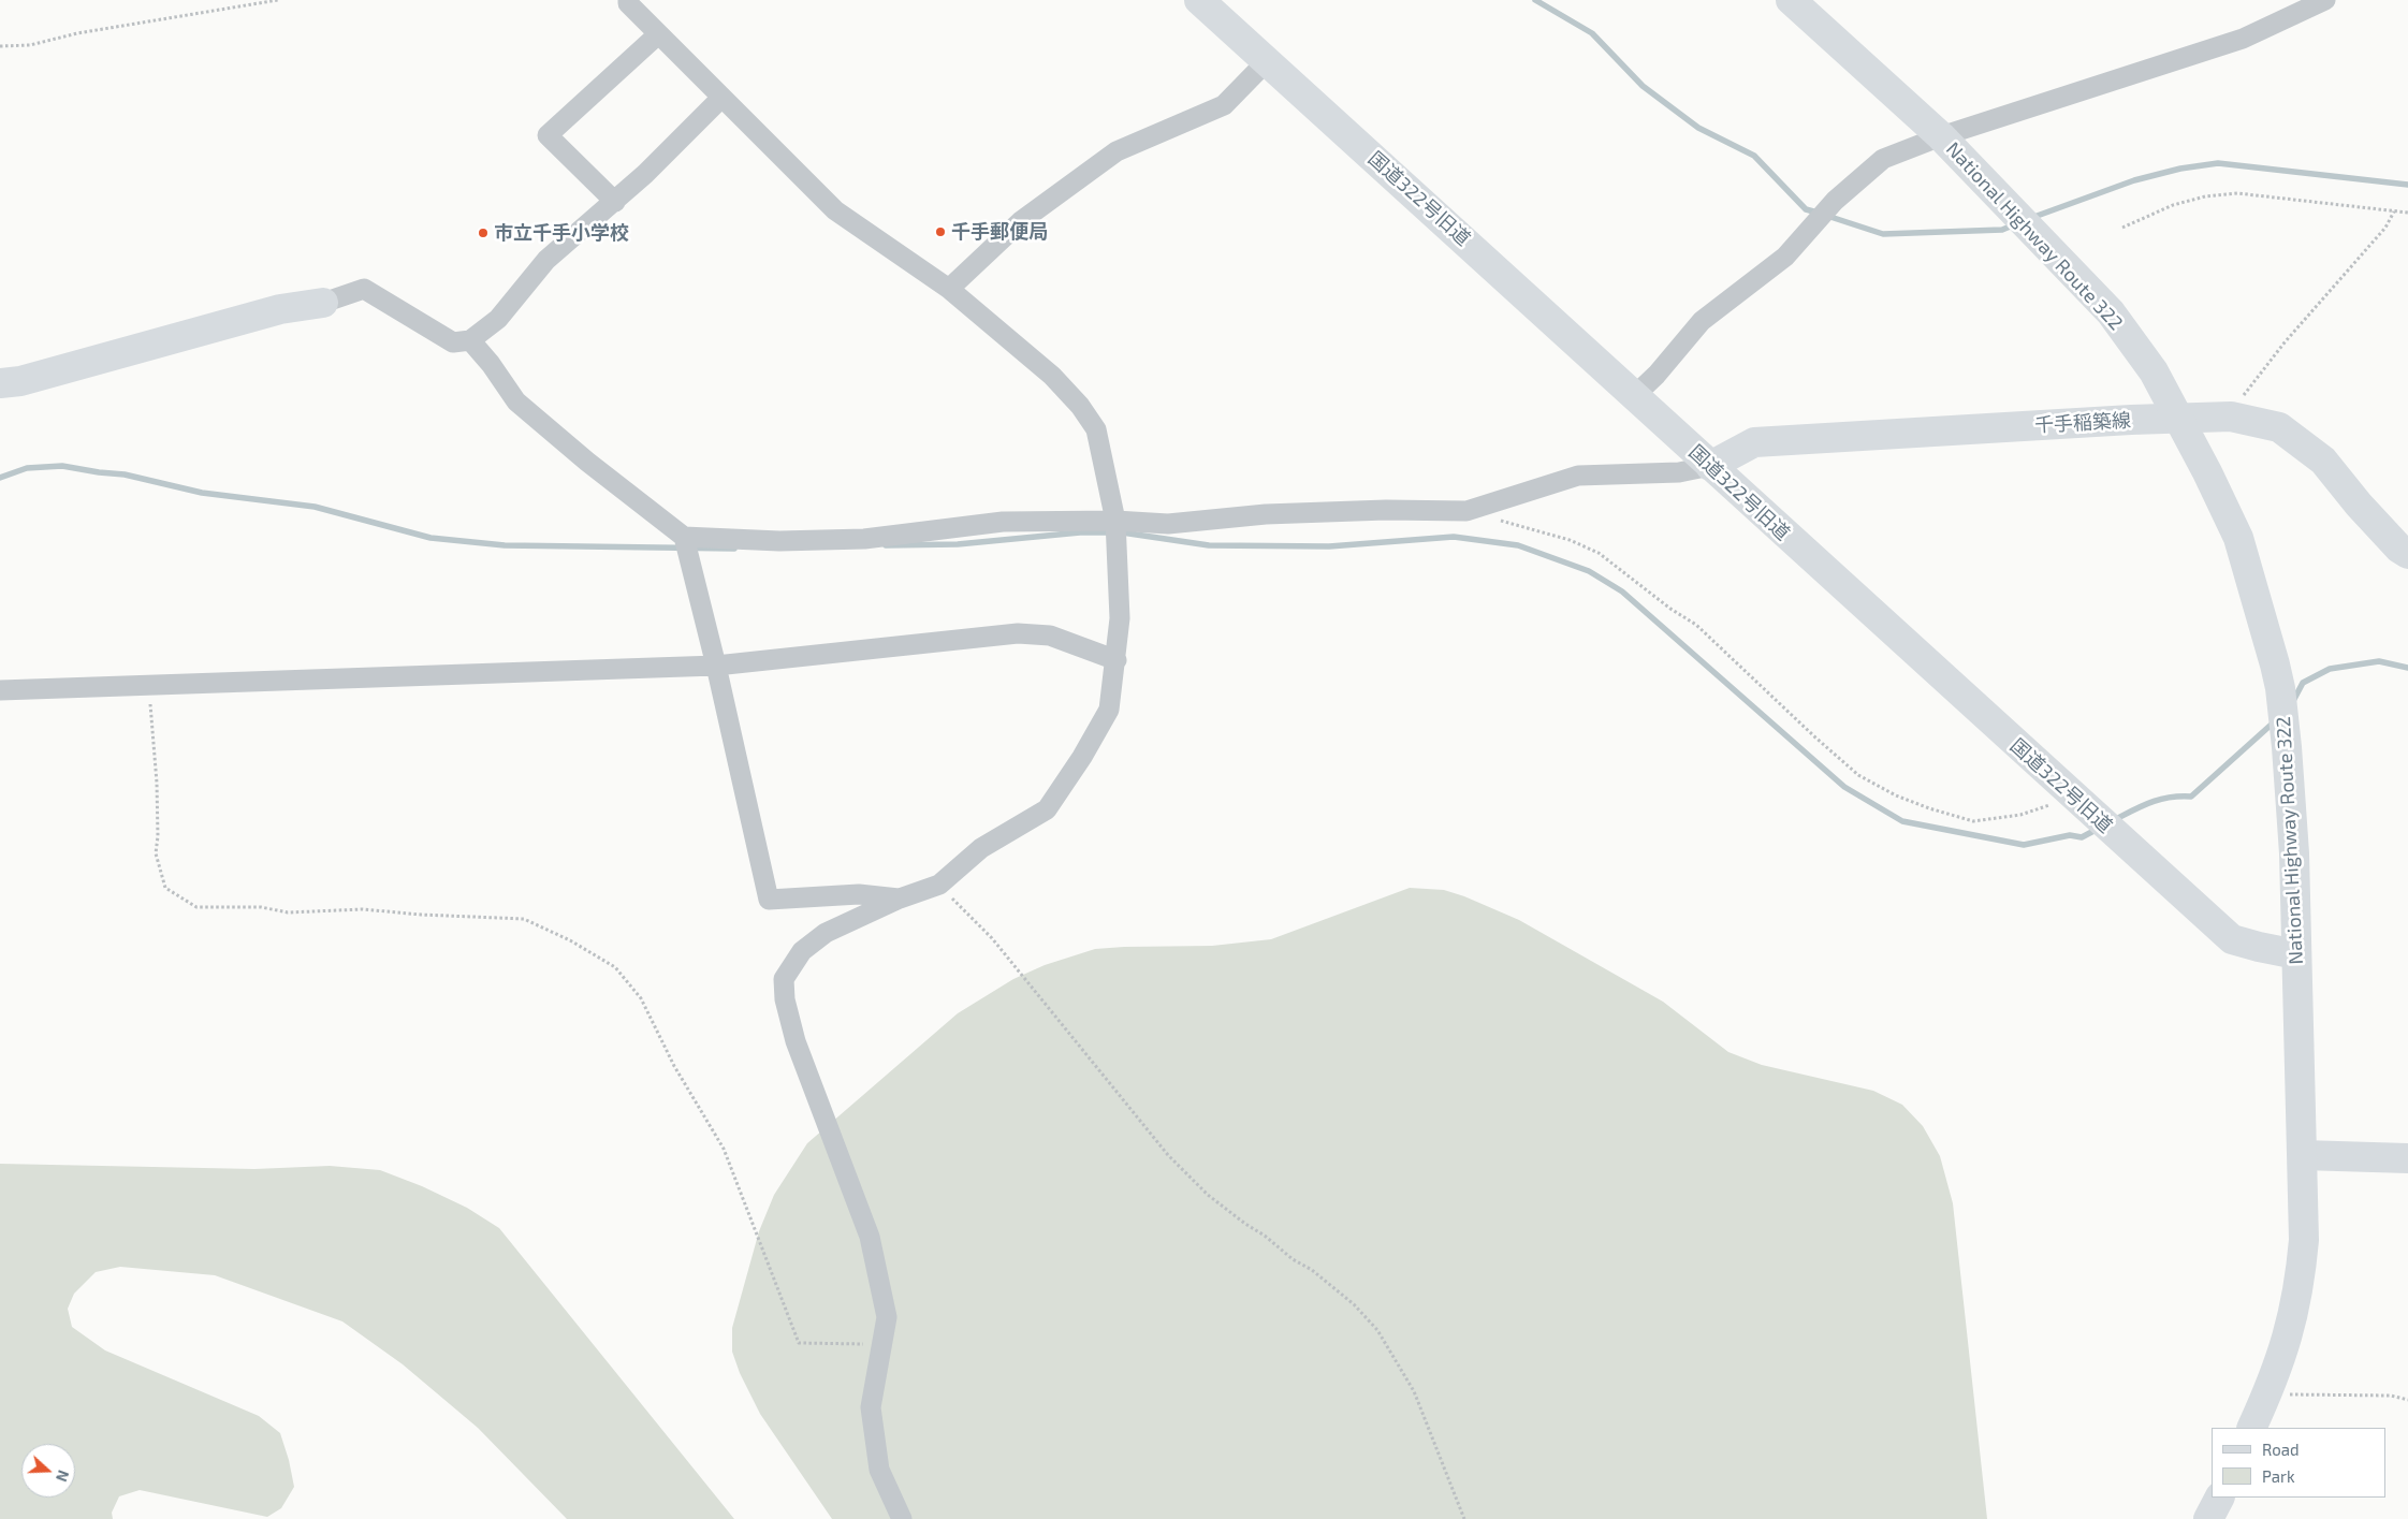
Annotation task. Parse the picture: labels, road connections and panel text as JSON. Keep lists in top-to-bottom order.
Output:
{
  "streets": {
    "main road": ["国道322号旧道", "National Highway Route 322", "千手稲築線"]
  },
  "crossings": [
    ["国道322号旧道", "National Highway Route 322"],
    ["国道322号旧道", "千手稲築線"],
    ["National Highway Route 322", "千手稲築線"]
  ],
  "places": ["千手郵便局", "市立千手小学校"],
  "legend": ["Road", "Park"],
  "north": "right"
}
